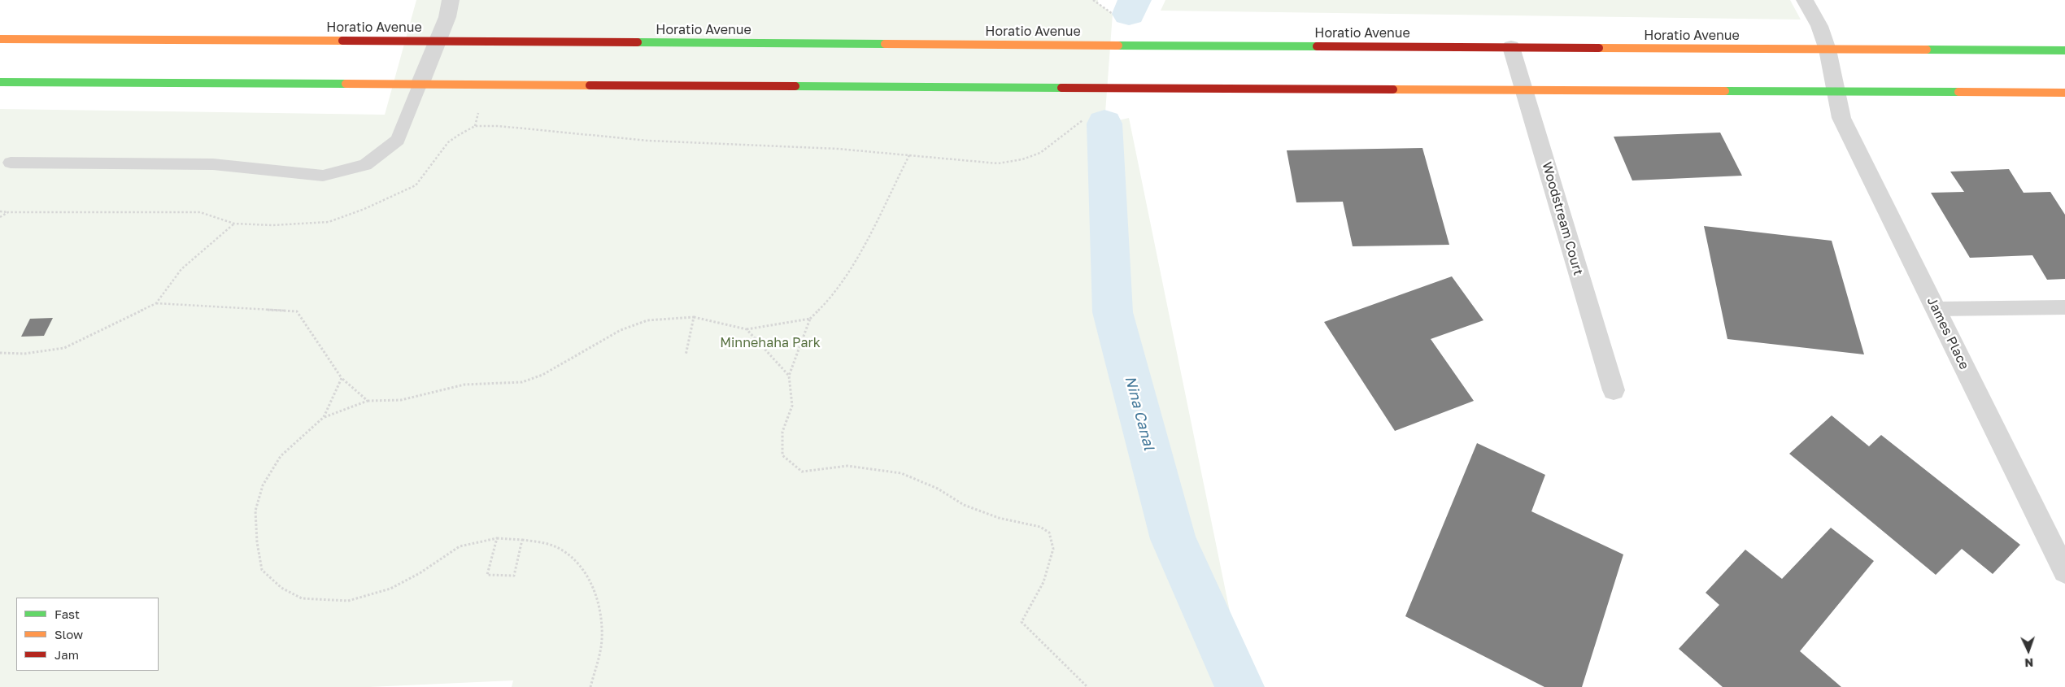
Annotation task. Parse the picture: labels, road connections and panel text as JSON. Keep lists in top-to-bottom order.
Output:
{
  "streets": {
    "main road": ["Horatio Avenue"],
    "street": ["Woodstream Court", "James Place"]
  },
  "crossings": [
    ["Horatio Avenue", "Woodstream Court"],
    ["Horatio Avenue", "James Place"]
  ],
  "water": ["Nina Canal"],
  "parks": ["Minnehaha Park"],
  "legend": ["Fast", "Slow", "Jam"],
  "north": "bottom"
}
